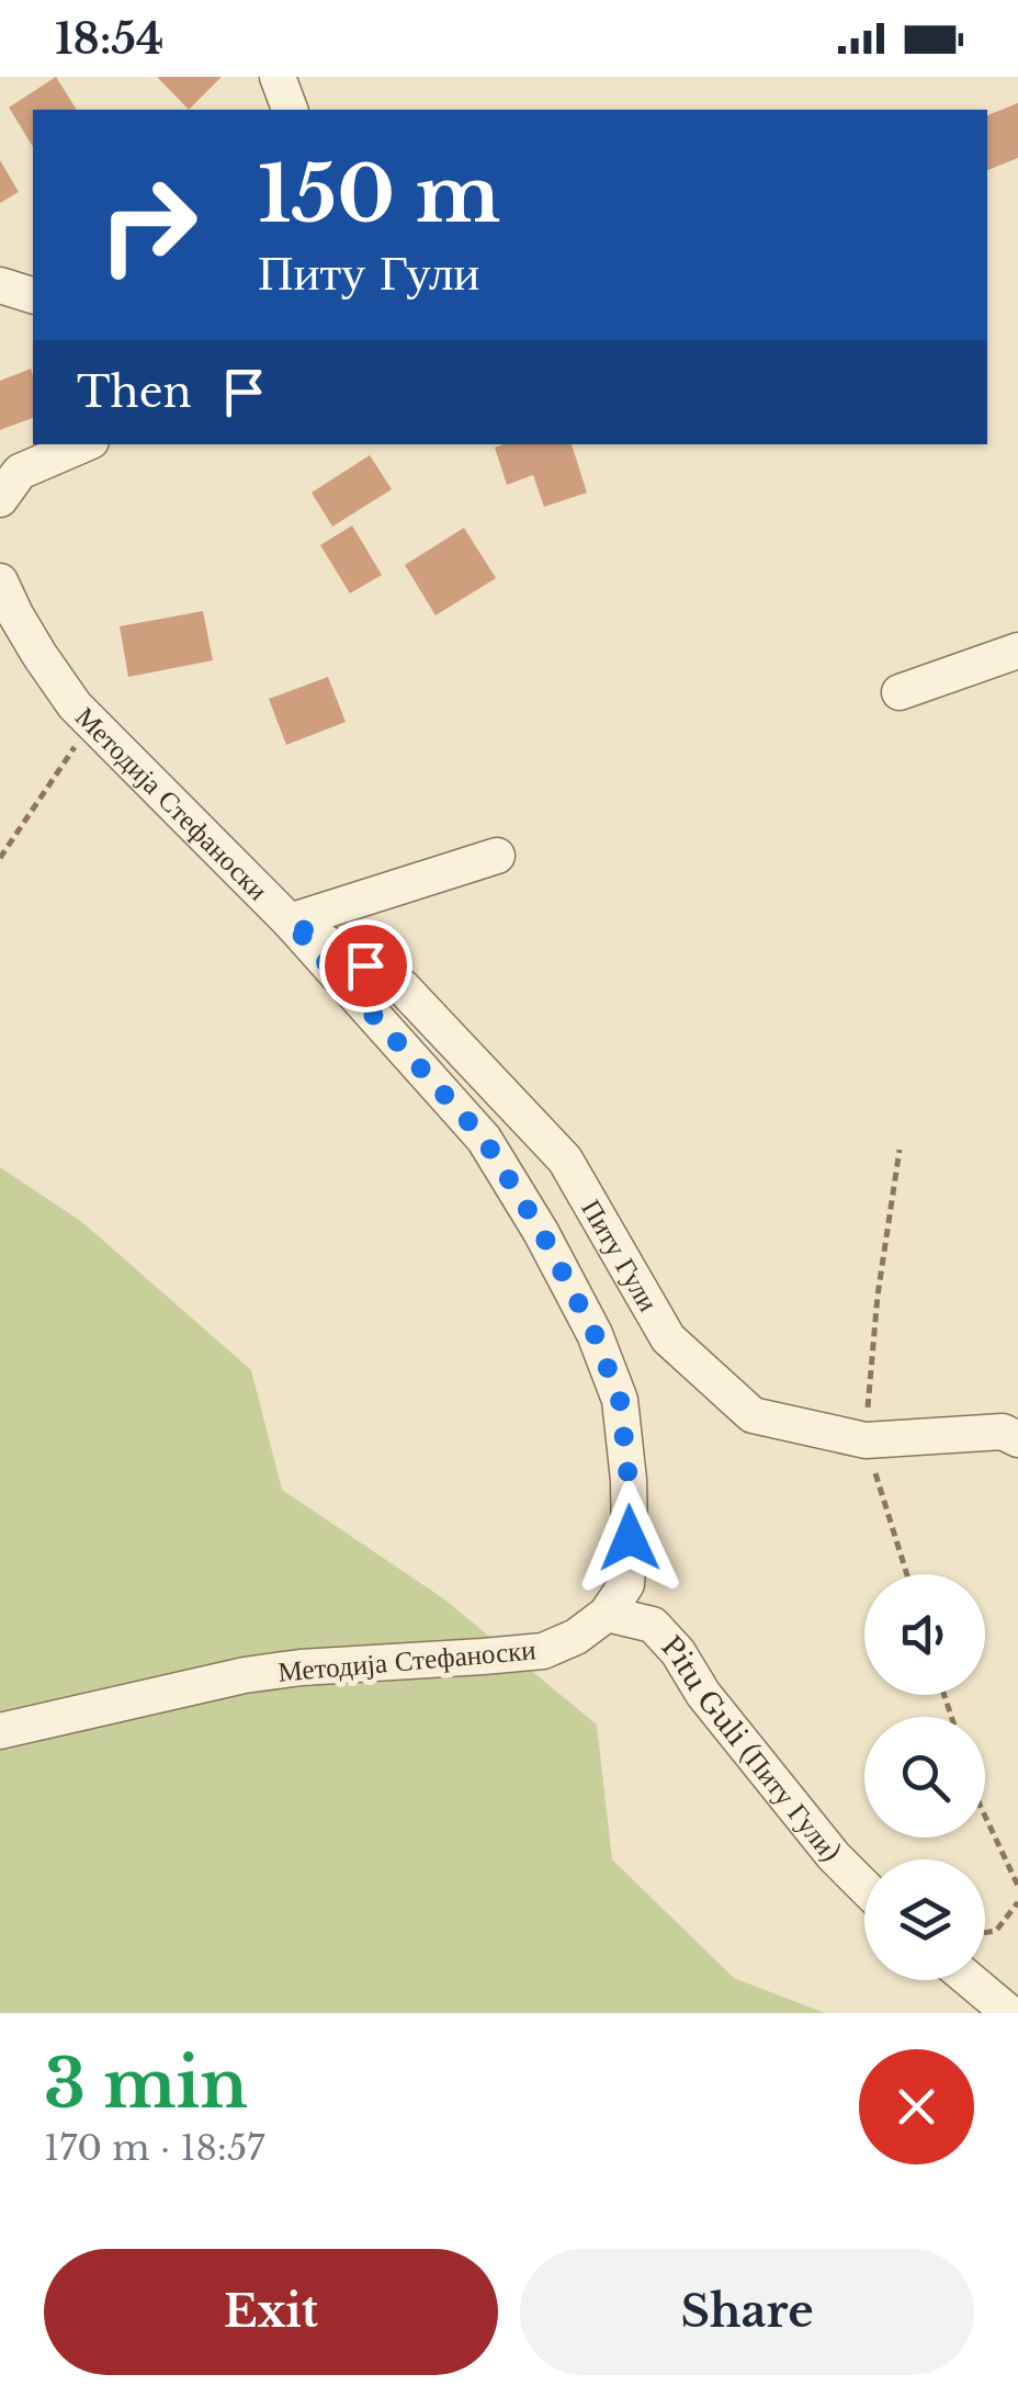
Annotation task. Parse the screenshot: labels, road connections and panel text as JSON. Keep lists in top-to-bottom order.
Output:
{
  "streets": {
    "street": ["Методија Стефаноски", "Питу Гули", "Pitu Guli (Питу Гули)"]
  },
  "crossings": [
    ["Методија Стефаноски", "Питу Гули"],
    ["Методија Стефаноски", "Pitu Guli (Питу Гули)"]
  ],
  "page": {
    "status": "18:54",
    "turn": ["150 m", "Питу Гули"],
    "then": "Then",
    "heading": ["3 min", "170 m · 18:57"],
    "buttons": ["Exit", "Share"]
  }
}
